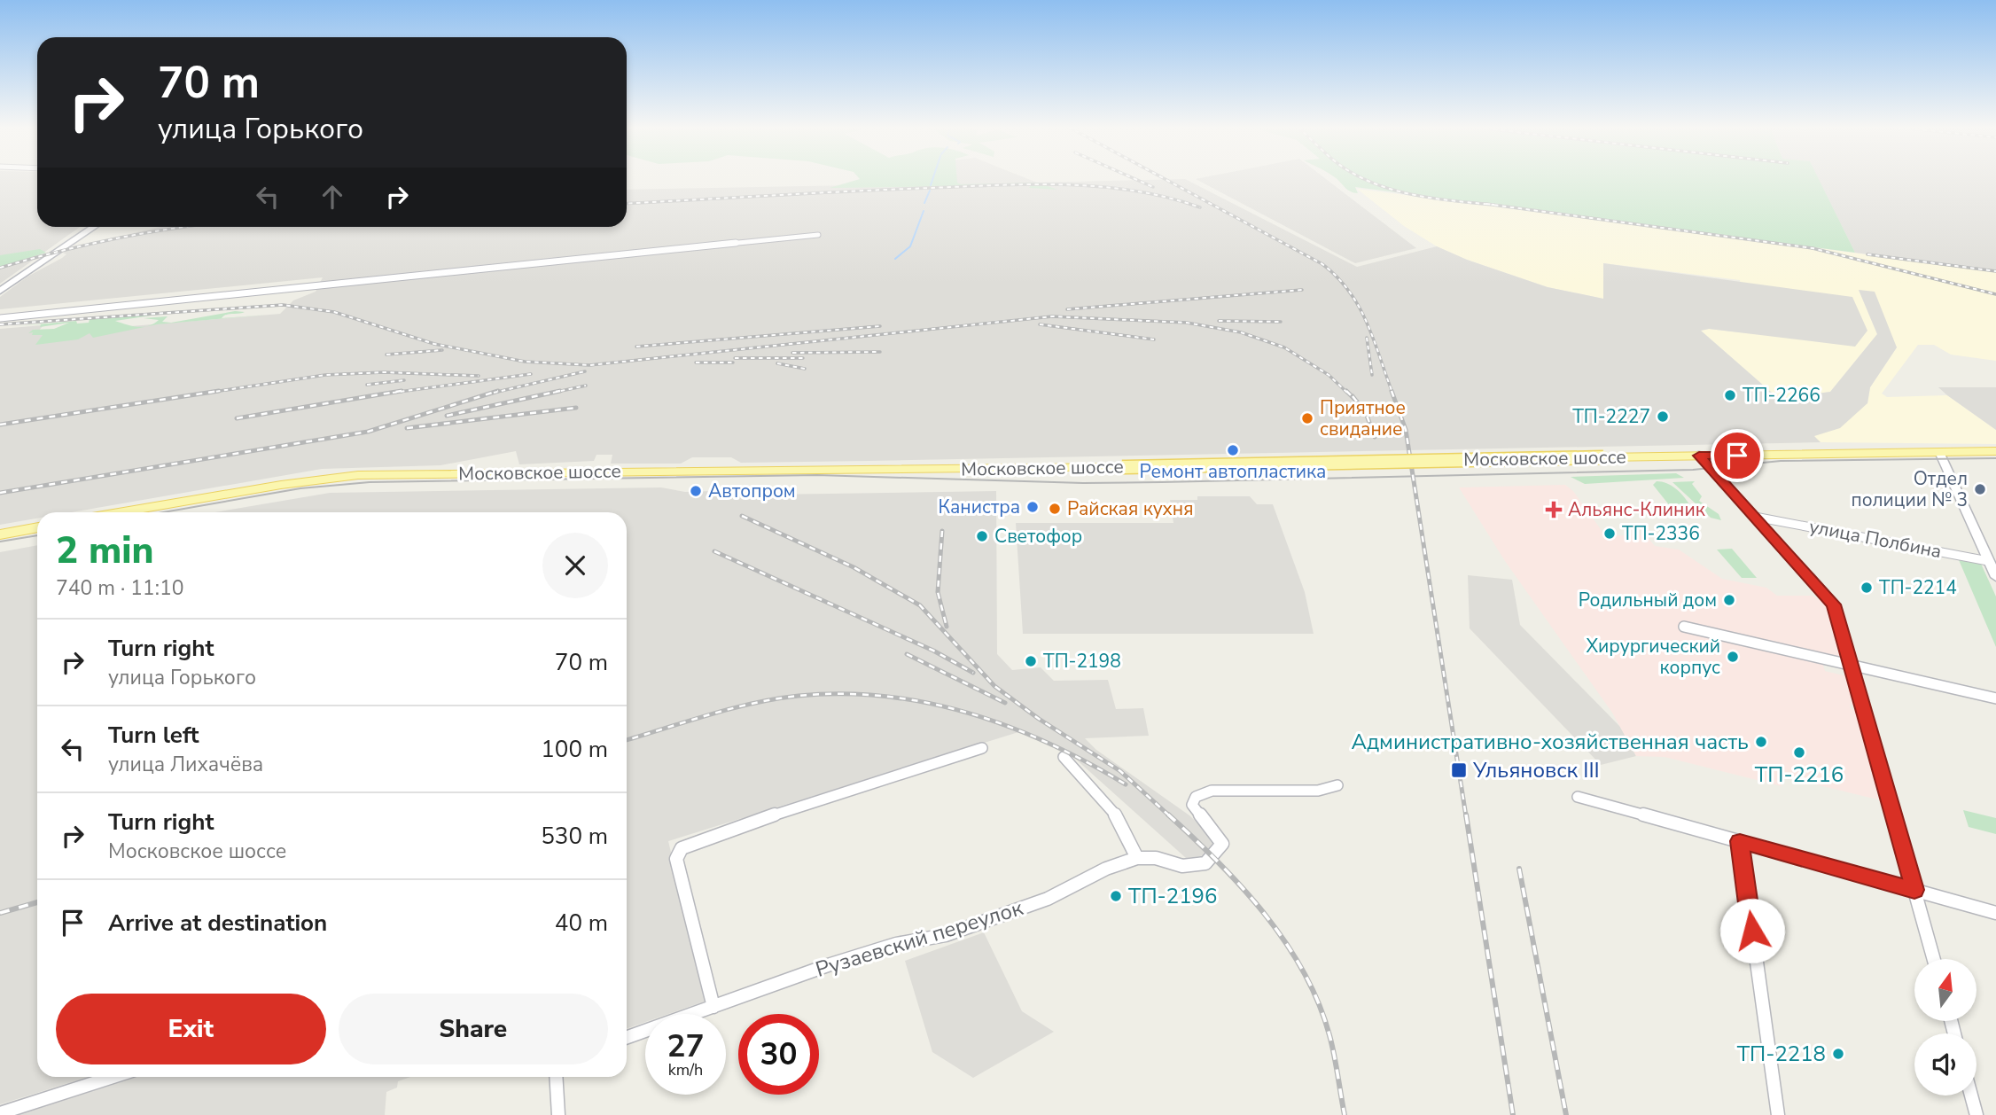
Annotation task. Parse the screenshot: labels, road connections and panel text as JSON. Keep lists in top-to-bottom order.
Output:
{
  "streets": {
    "main road": ["Московское шоссе"],
    "street": ["улица Полбина", "Рузаевский переулок"]
  },
  "places": {
    "other": [
      "ТП-2266",
      "ТП-2227",
      "Приятное свидание",
      "Ремонт автопластика",
      "Отдел полиции № 3",
      "Автопром",
      "Канистра",
      "Райская кухня",
      "ТП-2336",
      "Светофор",
      "ТП-2214",
      "Родильный дом",
      "Хирургический корпус",
      "ТП-2198",
      "Административно-хозяйственная часть",
      "ТП-2216",
      "ТП-2196",
      "ТП-2218"
    ],
    "health": ["Альянс-Клиник"],
    "transit": ["Ульяновск III"]
  },
  "north": "top",
  "page": {
    "turn": ["70 m", "улица Горького"],
    "heading": ["2 min", "740 m · 11:10"],
    "list": [
      {
        "name": "Turn right",
        "note": "улица Горького",
        "value": "70 m"
      },
      {
        "name": "Turn left",
        "note": "улица Лихачёва",
        "value": "100 m"
      },
      {
        "name": "Turn right",
        "note": "Московское шоссе",
        "value": "530 m"
      },
      {
        "name": "Arrive at destination",
        "value": "40 m"
      }
    ],
    "buttons": ["Exit", "Share"],
    "speed": "27 km/h",
    "limit": "30"
  }
}
